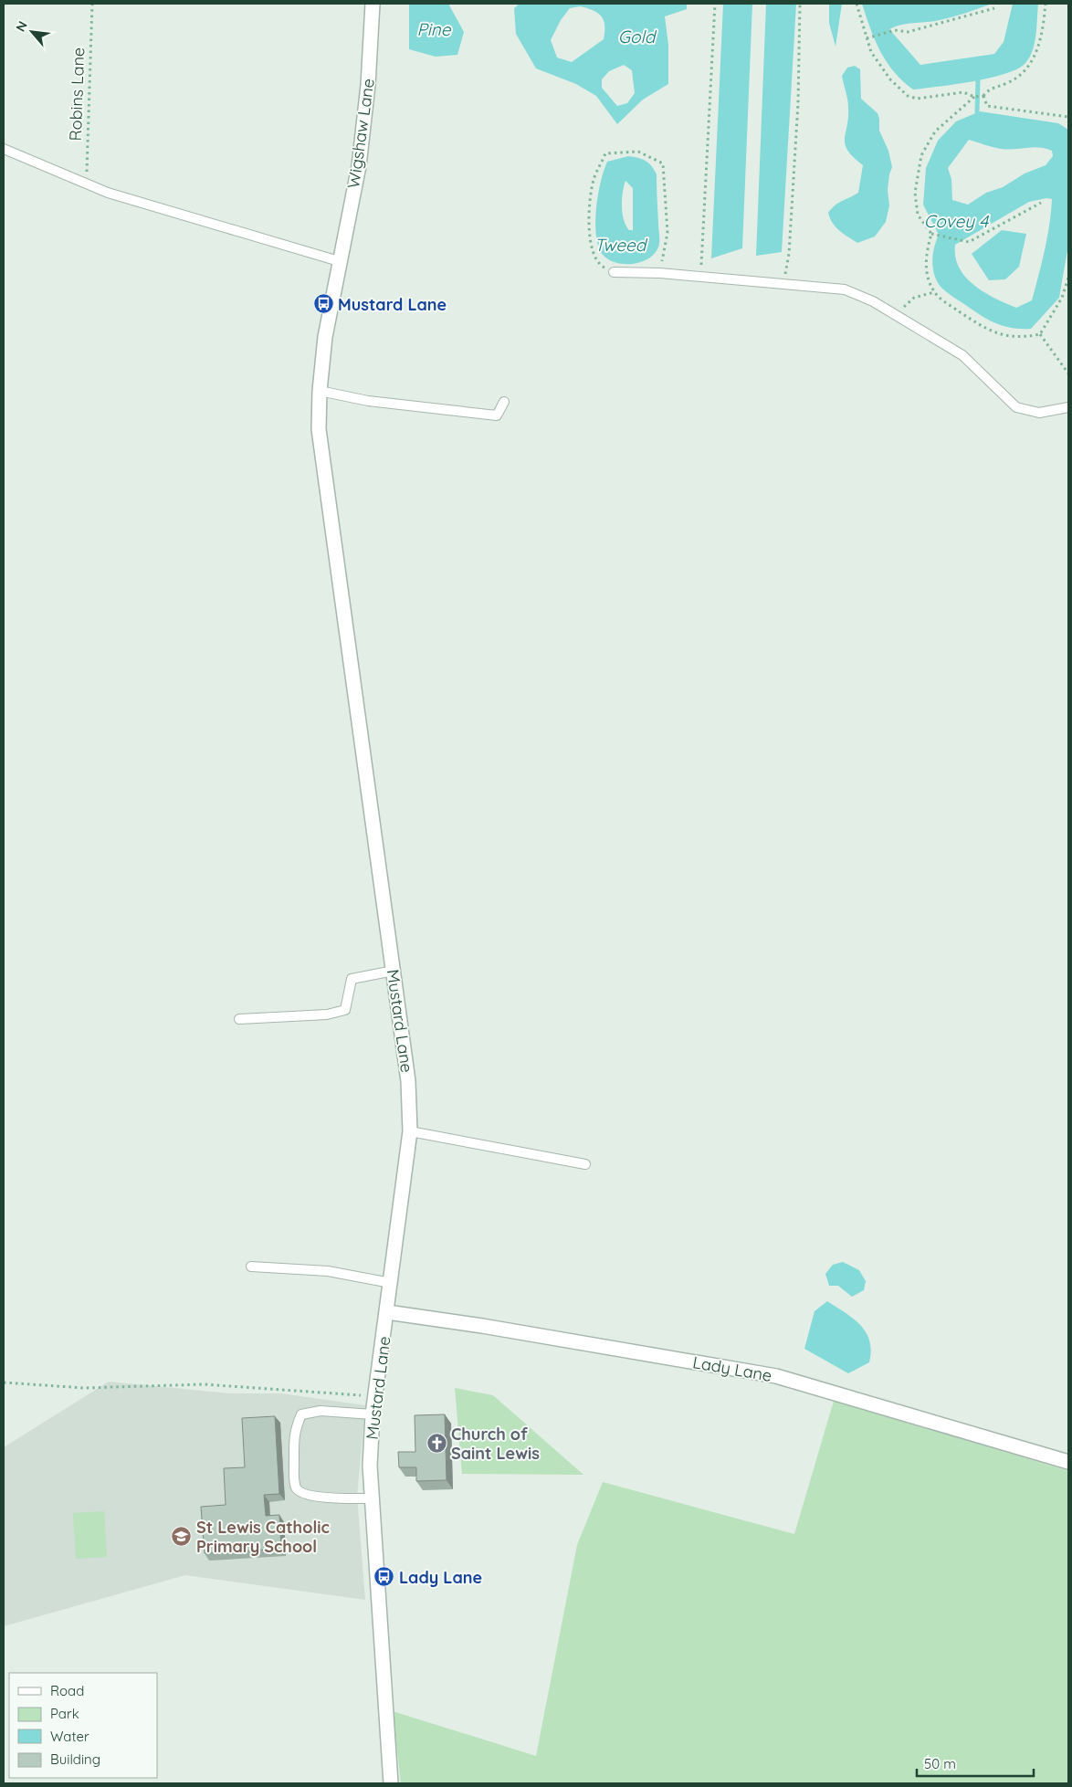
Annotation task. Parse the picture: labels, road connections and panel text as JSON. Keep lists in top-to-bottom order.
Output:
{
  "streets": {
    "street": ["Wigshaw Lane", "Mustard Lane", "Lady Lane"],
    "path": ["Robins Lane"]
  },
  "crossings": [
    ["Wigshaw Lane", "Mustard Lane"],
    ["Mustard Lane", "Lady Lane"]
  ],
  "water": [
    "Pine",
    "Gold",
    "Covey 4",
    "Tweed"
  ],
  "places": {
    "bus stop": ["Mustard Lane", "Lady Lane"],
    "church": ["Church of Saint Lewis"],
    "school or university": ["St Lewis Catholic Primary School"]
  },
  "legend": [
    "Road",
    "Park",
    "Water",
    "Building"
  ],
  "scale_bar": "50 m",
  "north": "top left"
}
